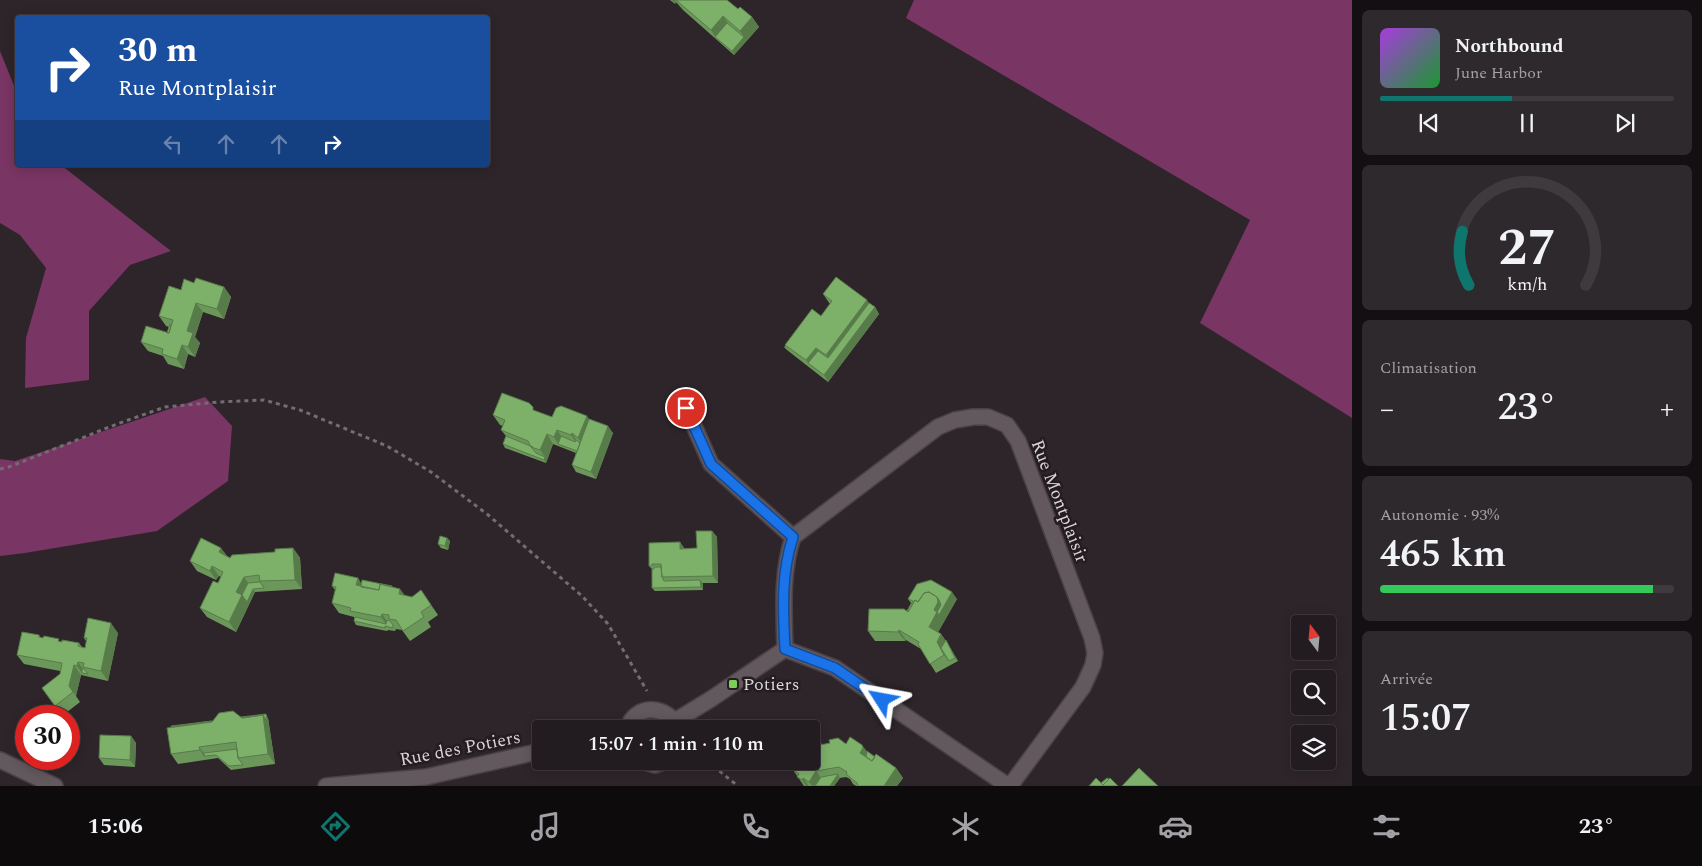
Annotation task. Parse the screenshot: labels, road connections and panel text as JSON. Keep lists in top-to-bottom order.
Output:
{
  "streets": {
    "street": ["Rue Montplaisir", "Rue des Potiers"]
  },
  "places": {
    "transit": ["Potiers"]
  },
  "north": "top",
  "page": {
    "turn": ["30 m", "Rue Montplaisir"],
    "song": ["Northbound", "June Harbor"],
    "tile": [
      "Climatisation",
      ["Autonomie · 93%", "465 km"],
      ["Arrivée", "15:07"]
    ],
    "heat": ["−", "23°", "+"],
    "limit": "30",
    "trip": "15:07 · 1 min · 110 m",
    "tabs": ["15:06", "23°"],
    "gauge": ["27", "km/h"]
  }
}
